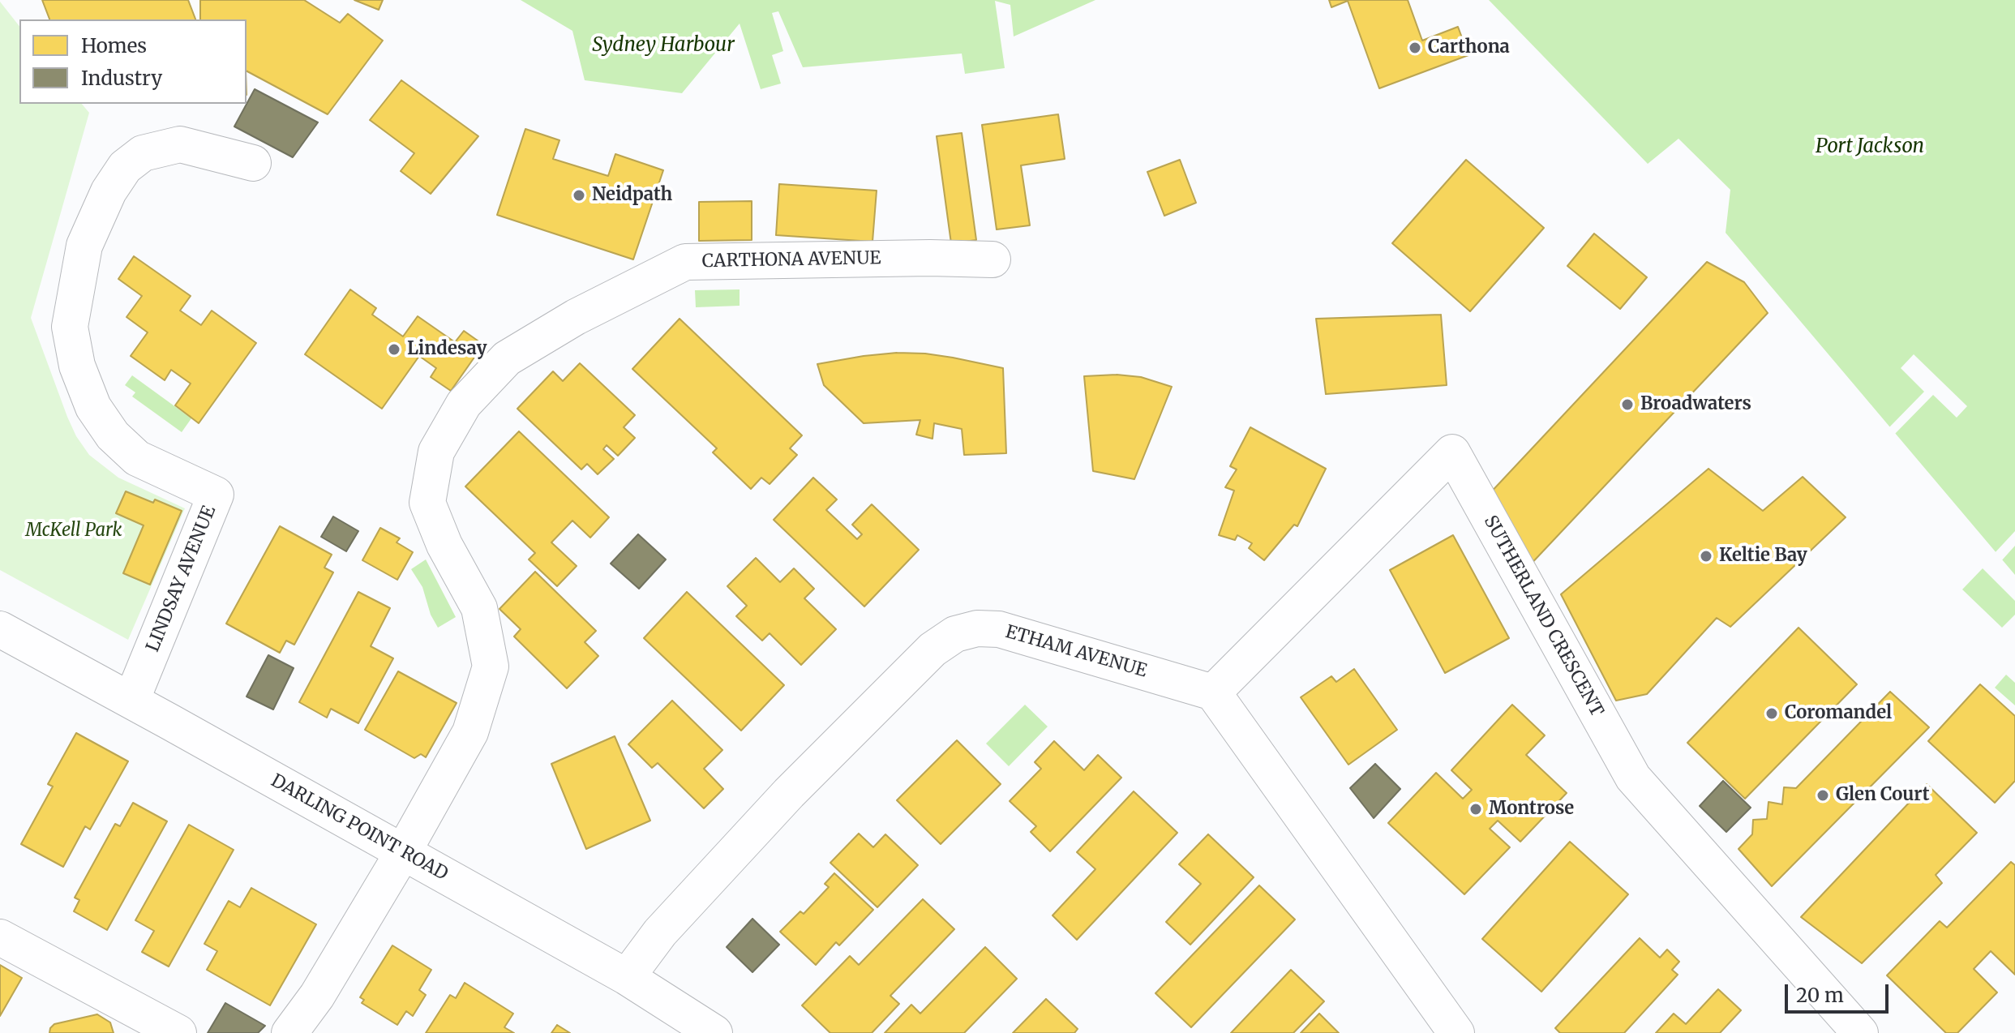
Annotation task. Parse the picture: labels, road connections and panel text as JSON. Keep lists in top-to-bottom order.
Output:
{
  "streets": {
    "street": [
      "CARTHONA AVENUE",
      "LINDSAY AVENUE",
      "SUTHERLAND CRESCENT",
      "ETHAM AVENUE",
      "DARLING POINT ROAD"
    ]
  },
  "crossings": [
    ["CARTHONA AVENUE", "DARLING POINT ROAD"],
    ["LINDSAY AVENUE", "DARLING POINT ROAD"],
    ["SUTHERLAND CRESCENT", "ETHAM AVENUE"],
    ["ETHAM AVENUE", "DARLING POINT ROAD"]
  ],
  "water": ["Sydney Harbour", "Port Jackson"],
  "parks": ["McKell Park"],
  "places": [
    "Carthona",
    "Neidpath",
    "Lindesay",
    "Broadwaters",
    "Keltie Bay",
    "Coromandel",
    "Glen Court",
    "Montrose"
  ],
  "legend": ["Homes", "Industry"],
  "scale_bar": "20 m"
}
